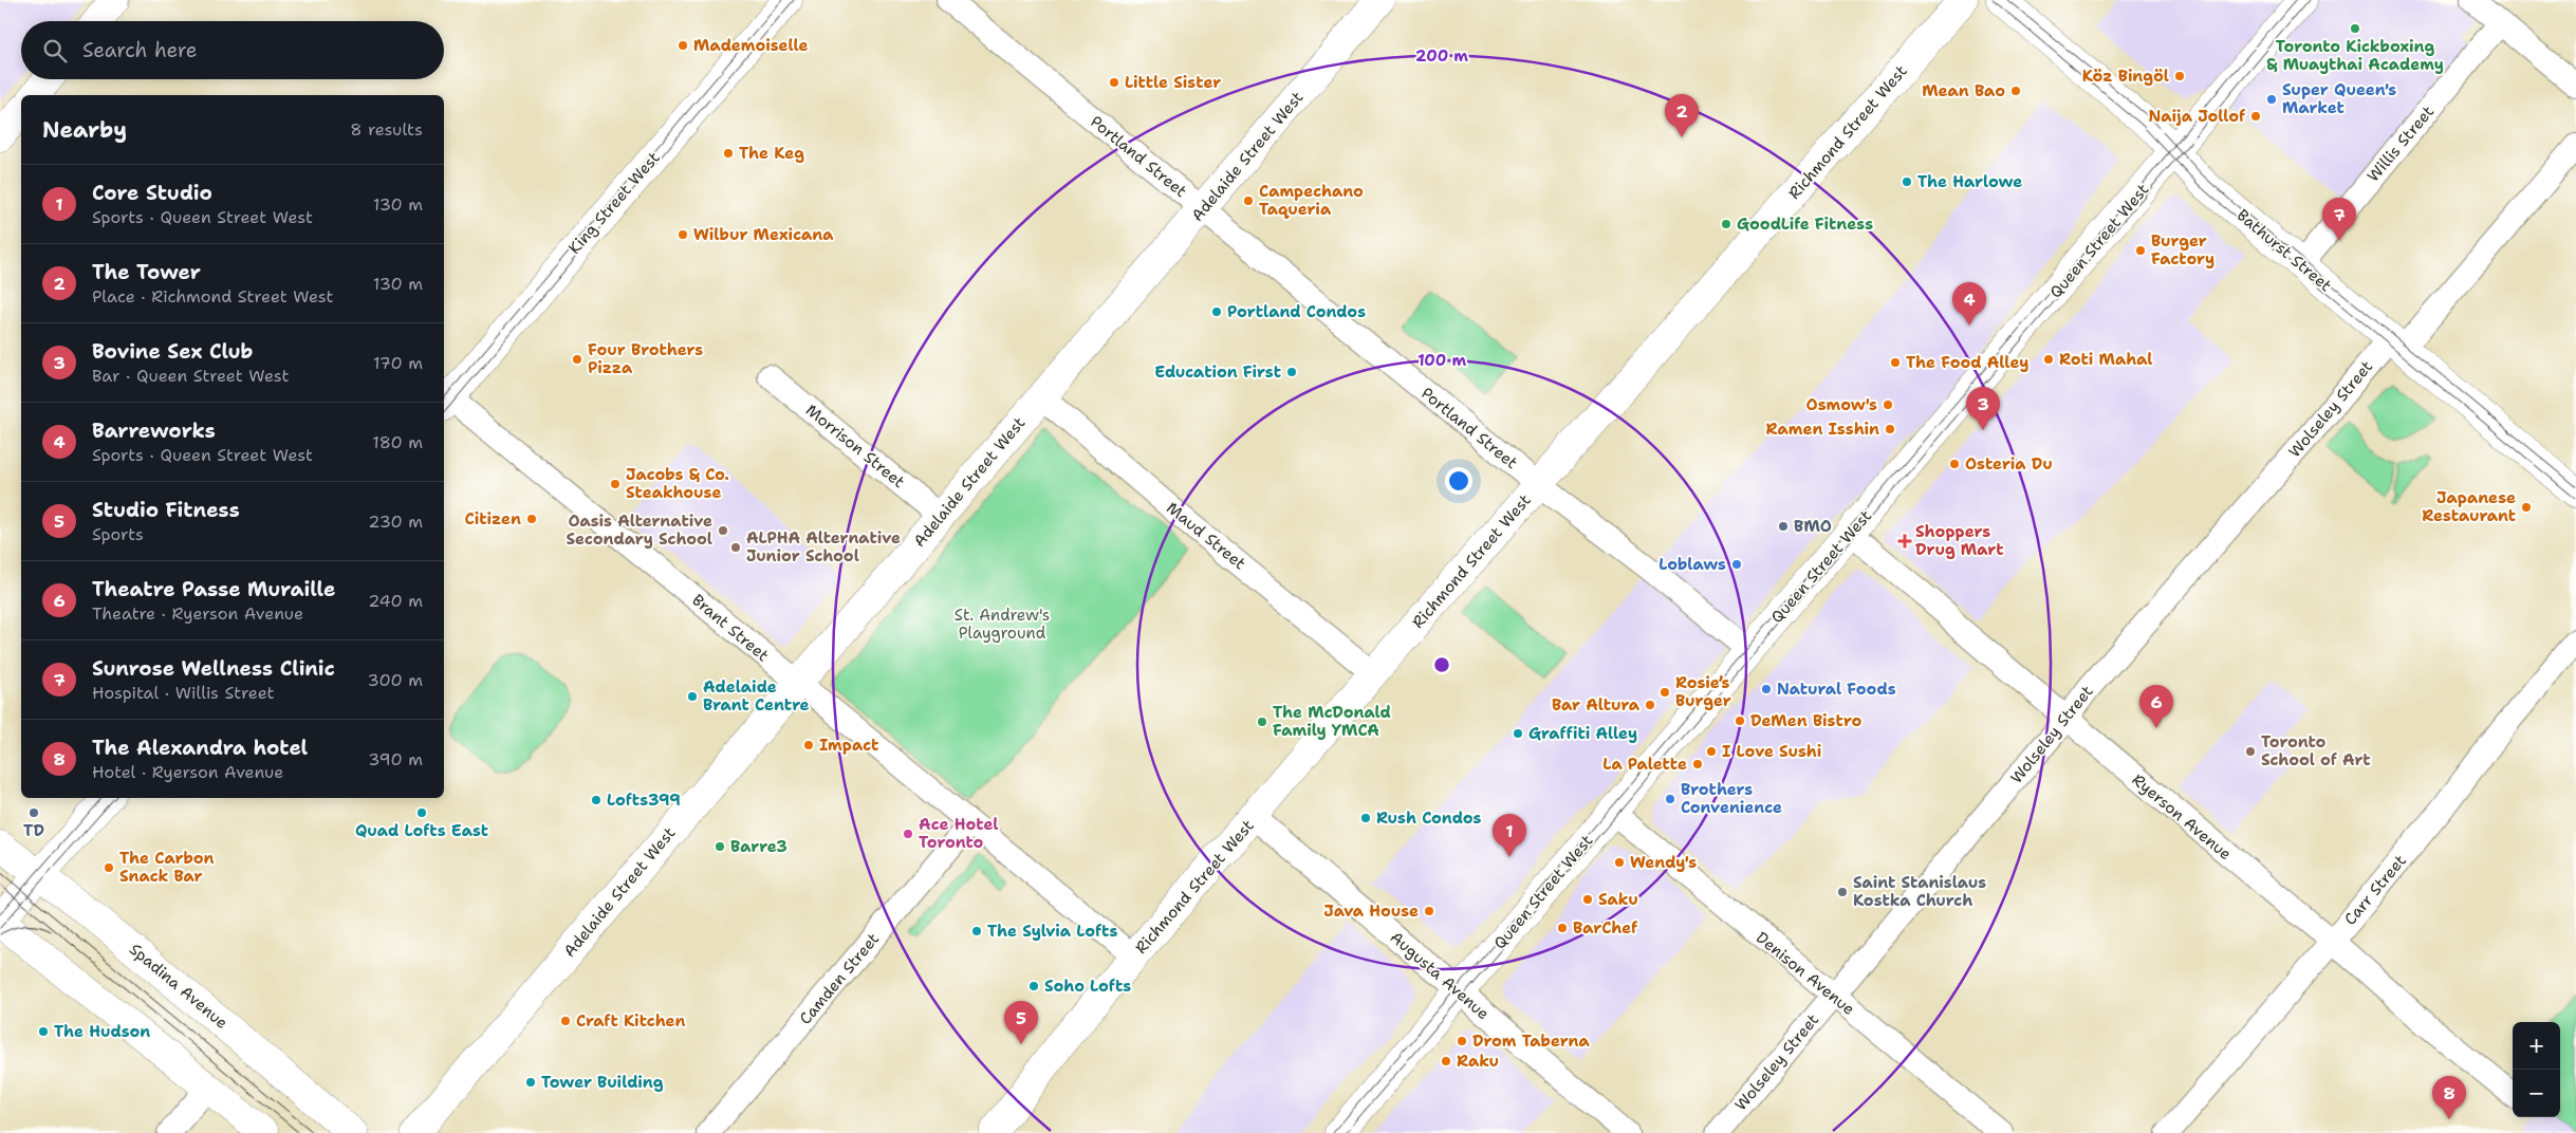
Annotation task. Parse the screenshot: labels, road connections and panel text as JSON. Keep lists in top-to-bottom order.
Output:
{
  "streets": {
    "main road": [
      "Richmond Street West",
      "Adelaide Street West",
      "King Street West",
      "Queen Street West",
      "Bathurst Street",
      "Spadina Avenue"
    ],
    "street": [
      "Willis Street",
      "Portland Street",
      "Wolseley Street",
      "Morrison Street",
      "Maud Street",
      "Brant Street",
      "Ryerson Avenue",
      "Carr Street",
      "Denison Avenue",
      "Augusta Avenue",
      "Camden Street"
    ]
  },
  "crossings": [
    ["Richmond Street West", "Portland Street"],
    ["Richmond Street West", "Maud Street"],
    ["Richmond Street West", "Brant Street"],
    ["Richmond Street West", "Augusta Avenue"],
    ["Willis Street", "Bathurst Street"],
    ["Portland Street", "Adelaide Street West"],
    ["Portland Street", "Queen Street West"],
    ["Adelaide Street West", "Morrison Street"],
    ["Adelaide Street West", "Maud Street"],
    ["Adelaide Street West", "Brant Street"],
    ["King Street West", "Brant Street"],
    ["Queen Street West", "Bathurst Street"],
    ["Queen Street West", "Ryerson Avenue"],
    ["Queen Street West", "Denison Avenue"],
    ["Queen Street West", "Augusta Avenue"],
    ["Bathurst Street", "Wolseley Street"],
    ["Wolseley Street", "Ryerson Avenue"],
    ["Wolseley Street", "Denison Avenue"],
    ["Brant Street", "Camden Street"],
    ["Ryerson Avenue", "Carr Street"]
  ],
  "parks": ["St. Andrew's Playground"],
  "places": {
    "other": [
      "Toronto Kickboxing & Muaythai Academy",
      "Mademoiselle",
      "Köz Bingöl",
      "Little Sister",
      "Mean Bao",
      "Super Queen's Market",
      "Naija Jollof",
      "The Keg",
      "The Harlowe",
      "Campechano Taqueria",
      "GoodLife Fitness",
      "Wilbur Mexicana",
      "Burger Factory",
      "Portland Condos",
      "Four Brothers Pizza",
      "Roti Mahal",
      "The Food Alley",
      "Education First",
      "Osmow's",
      "Ramen Isshin",
      "Osteria Du",
      "Jacobs & Co. Steakhouse",
      "Japanese Restaurant",
      "Citizen",
      "BMO",
      "Oasis Alternative Secondary School",
      "ALPHA Alternative Junior School",
      "Loblaws",
      "Natural Foods",
      "Rosie’s Burger",
      "Adelaide Brant Centre",
      "Bar Altura",
      "DeMen Bistro",
      "The McDonald Family YMCA",
      "Graffiti Alley",
      "Impact",
      "I Love Sushi",
      "Toronto School of Art",
      "La Palette",
      "Brothers Convenience",
      "Lofts399",
      "TD",
      "Quad Lofts East",
      "Rush Condos",
      "Ace Hotel Toronto",
      "Barre3",
      "Wendy's",
      "The Carbon Snack Bar",
      "Saint Stanislaus Kostka Church",
      "Saku",
      "Java House",
      "BarChef",
      "The Sylvia Lofts",
      "Soho Lofts",
      "Craft Kitchen",
      "The Hudson",
      "Drom Taberna",
      "Raku",
      "Tower Building"
    ],
    "health": ["Shoppers Drug Mart"]
  },
  "page": {
    "search": "Search here",
    "pins": [
      "2",
      "7",
      "4",
      "3",
      "6",
      "1",
      "5",
      "8"
    ],
    "heading": ["Nearby", "8 results"],
    "list": [
      {
        "mark": "1",
        "name": "Core Studio",
        "note": "Sports · Queen Street West",
        "value": "130 m"
      },
      {
        "mark": "2",
        "name": "The Tower",
        "note": "Place · Richmond Street West",
        "value": "130 m"
      },
      {
        "mark": "3",
        "name": "Bovine Sex Club",
        "note": "Bar · Queen Street West",
        "value": "170 m"
      },
      {
        "mark": "4",
        "name": "Barreworks",
        "note": "Sports · Queen Street West",
        "value": "180 m"
      },
      {
        "mark": "5",
        "name": "Studio Fitness",
        "note": "Sports",
        "value": "230 m"
      },
      {
        "mark": "6",
        "name": "Theatre Passe Muraille",
        "note": "Theatre · Ryerson Avenue",
        "value": "240 m"
      },
      {
        "mark": "7",
        "name": "Sunrose Wellness Clinic",
        "note": "Hospital · Willis Street",
        "value": "300 m"
      },
      {
        "mark": "8",
        "name": "The Alexandra hotel",
        "note": "Hotel · Ryerson Avenue",
        "value": "390 m"
      }
    ],
    "map_buttons": ["+", "−"]
  },
  "rings": ["200 m", "100 m"]
}
